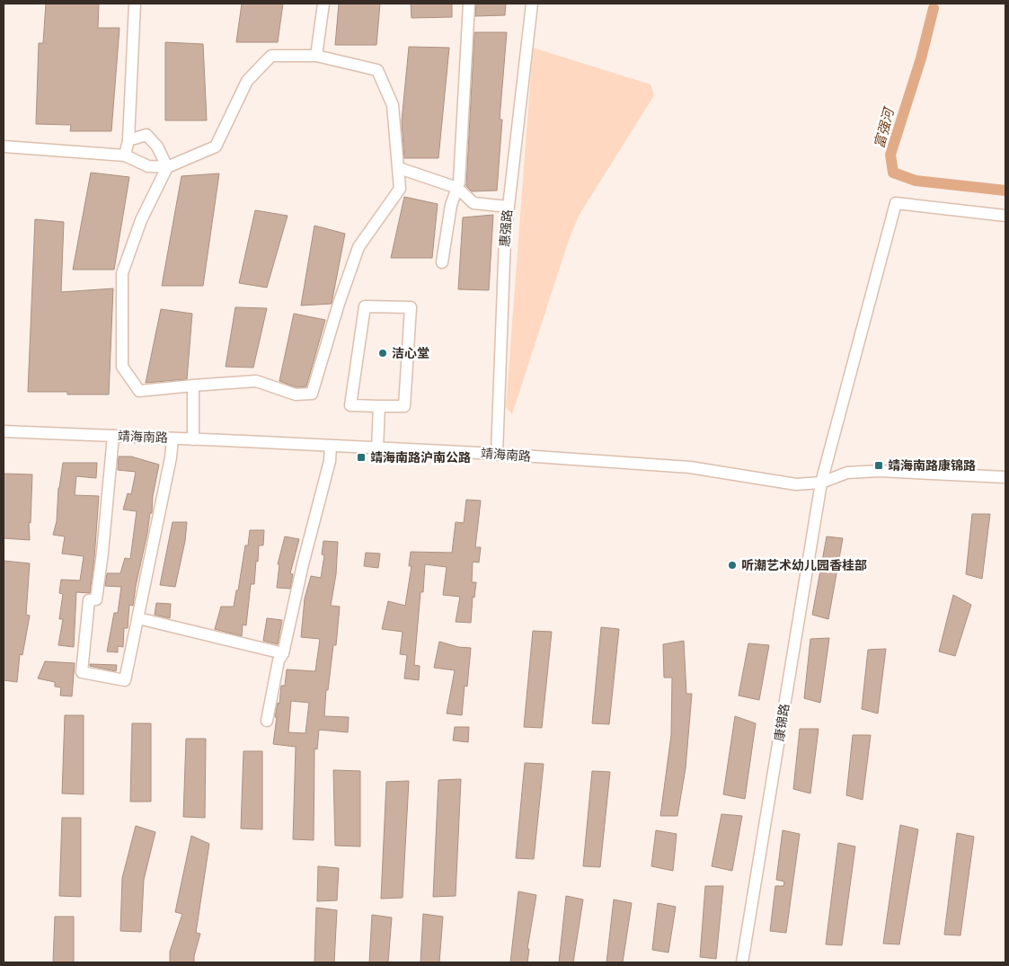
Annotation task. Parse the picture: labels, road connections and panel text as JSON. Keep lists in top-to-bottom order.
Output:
{
  "streets": {
    "street": ["惠强路", "靖海南路", "康锦路"]
  },
  "crossings": [
    ["惠强路", "靖海南路"],
    ["靖海南路", "康锦路"]
  ],
  "water": ["富强河"],
  "places": {
    "other": ["洁心堂", "听潮艺术幼儿园香桂部"],
    "transit": ["靖海南路沪南公路", "靖海南路康锦路"]
  }
}
